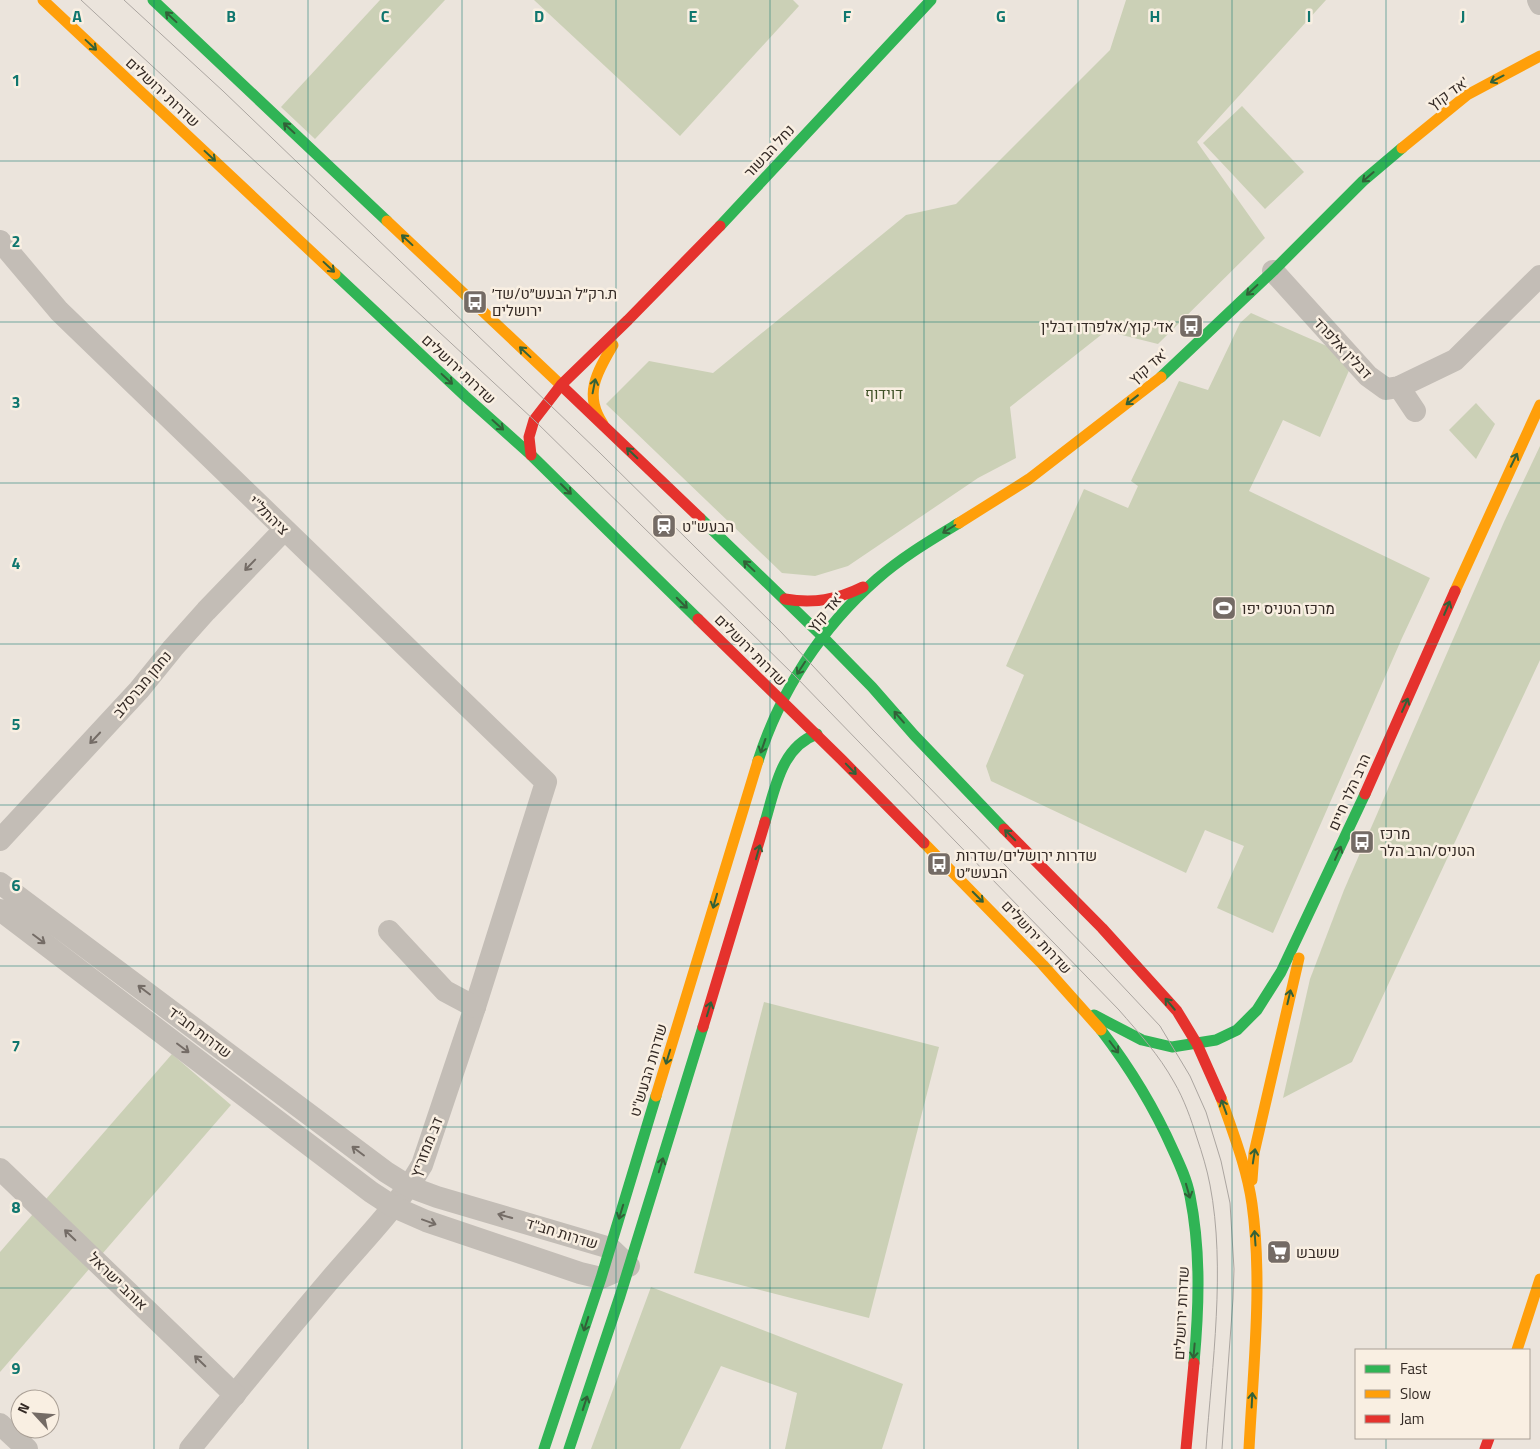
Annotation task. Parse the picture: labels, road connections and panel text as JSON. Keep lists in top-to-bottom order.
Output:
{
  "streets": {
    "street": [
      "שדרות ירושלים",
      "אד קוץ'",
      "נחל הבשור",
      "דבלין אלפרד",
      "ציהתל\"י",
      "נחמן מברסלב",
      "הרב הלר חיים",
      "שדרות חב\"ד",
      "שדרות הבעש\"ט",
      "דב ממזריץ",
      "אוהב ישראל"
    ]
  },
  "crossings": [
    ["שדרות ירושלים", "אד קוץ'"],
    ["שדרות ירושלים", "נחל הבשור"],
    ["שדרות ירושלים", "הרב הלר חיים"],
    ["שדרות ירושלים", "שדרות הבעש\"ט"],
    ["אד קוץ'", "דבלין אלפרד"],
    ["אד קוץ'", "שדרות הבעש\"ט"],
    ["ציהתל\"י", "נחמן מברסלב"],
    ["ציהתל\"י", "דב ממזריץ"],
    ["שדרות חב\"ד", "שדרות הבעש\"ט"],
    ["שדרות חב\"ד", "דב ממזריץ"],
    ["דב ממזריץ", "אוהב ישראל"]
  ],
  "one_way": [
    "אד קוץ'",
    "נחמן מברסלב",
    "הרב הלר חיים",
    "אוהב ישראל"
  ],
  "parks": ["דוידוף"],
  "places": {
    "bus stop": [
      "ת.רק״ל הבעש״ט/שד׳ ירושלים",
      "אד׳ קוץ/אלפרדו דבלין",
      "מרכז הטניס/הרב הלר",
      "שדרות ירושלים/שדרות הבעש״ט"
    ],
    "station": ["הבעש\"ט"],
    "sports": ["מרכז הטניס יפו"],
    "supermarket": ["ששבש"]
  },
  "legend": ["Fast", "Slow", "Jam"],
  "north": "top left",
  "grid": {
    "columns": [
      "A",
      "B",
      "C",
      "D",
      "E",
      "F",
      "G",
      "H",
      "I",
      "J"
    ],
    "rows": [
      "1",
      "2",
      "3",
      "4",
      "5",
      "6",
      "7",
      "8",
      "9"
    ]
  }
}
